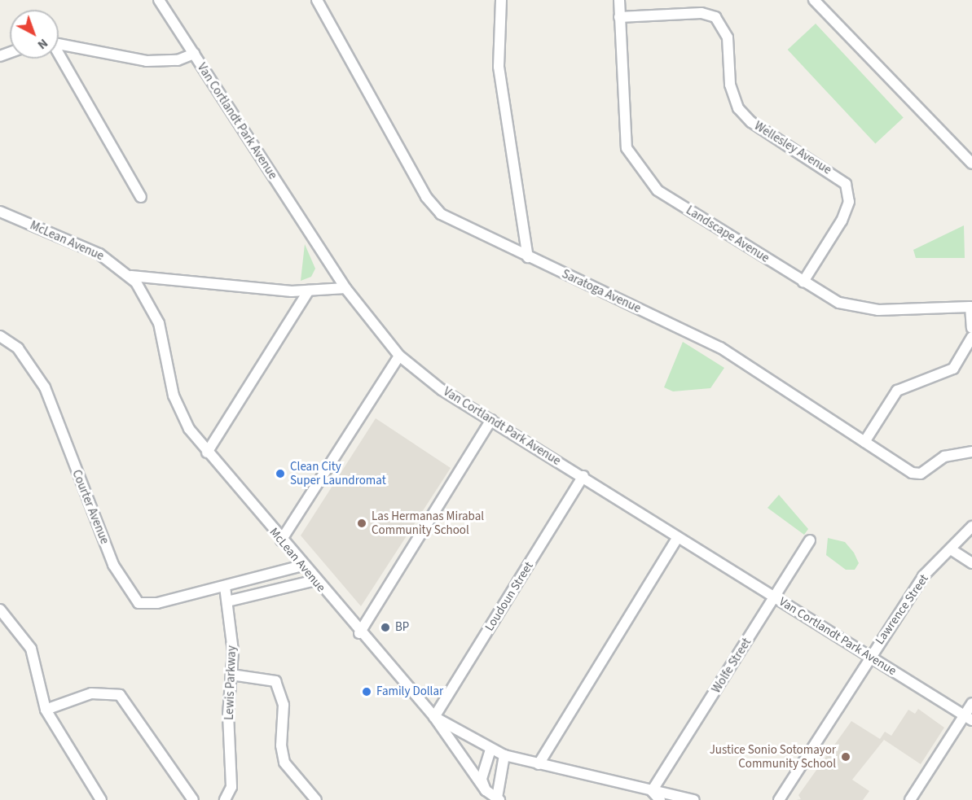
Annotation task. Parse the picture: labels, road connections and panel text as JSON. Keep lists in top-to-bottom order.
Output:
{
  "streets": {
    "street": [
      "Van Cortlandt Park Avenue",
      "Wellesley Avenue",
      "Landscape Avenue",
      "McLean Avenue",
      "Saratoga Avenue",
      "Courter Avenue",
      "Loudoun Street",
      "Lawrence Street",
      "Wolfe Street",
      "Lewis Parkway"
    ]
  },
  "crossings": [
    ["Van Cortlandt Park Avenue", "Loudoun Street"],
    ["Van Cortlandt Park Avenue", "Lawrence Street"],
    ["Van Cortlandt Park Avenue", "Wolfe Street"],
    ["Wellesley Avenue", "Landscape Avenue"],
    ["McLean Avenue", "Loudoun Street"],
    ["McLean Avenue", "Wolfe Street"],
    ["Courter Avenue", "Lewis Parkway"]
  ],
  "places": [
    "Clean City Super Laundromat",
    "Las Hermanas Mirabal Community School",
    "BP",
    "Family Dollar",
    "Justice Sonio Sotomayor Community School"
  ],
  "north": "bottom right"
}
